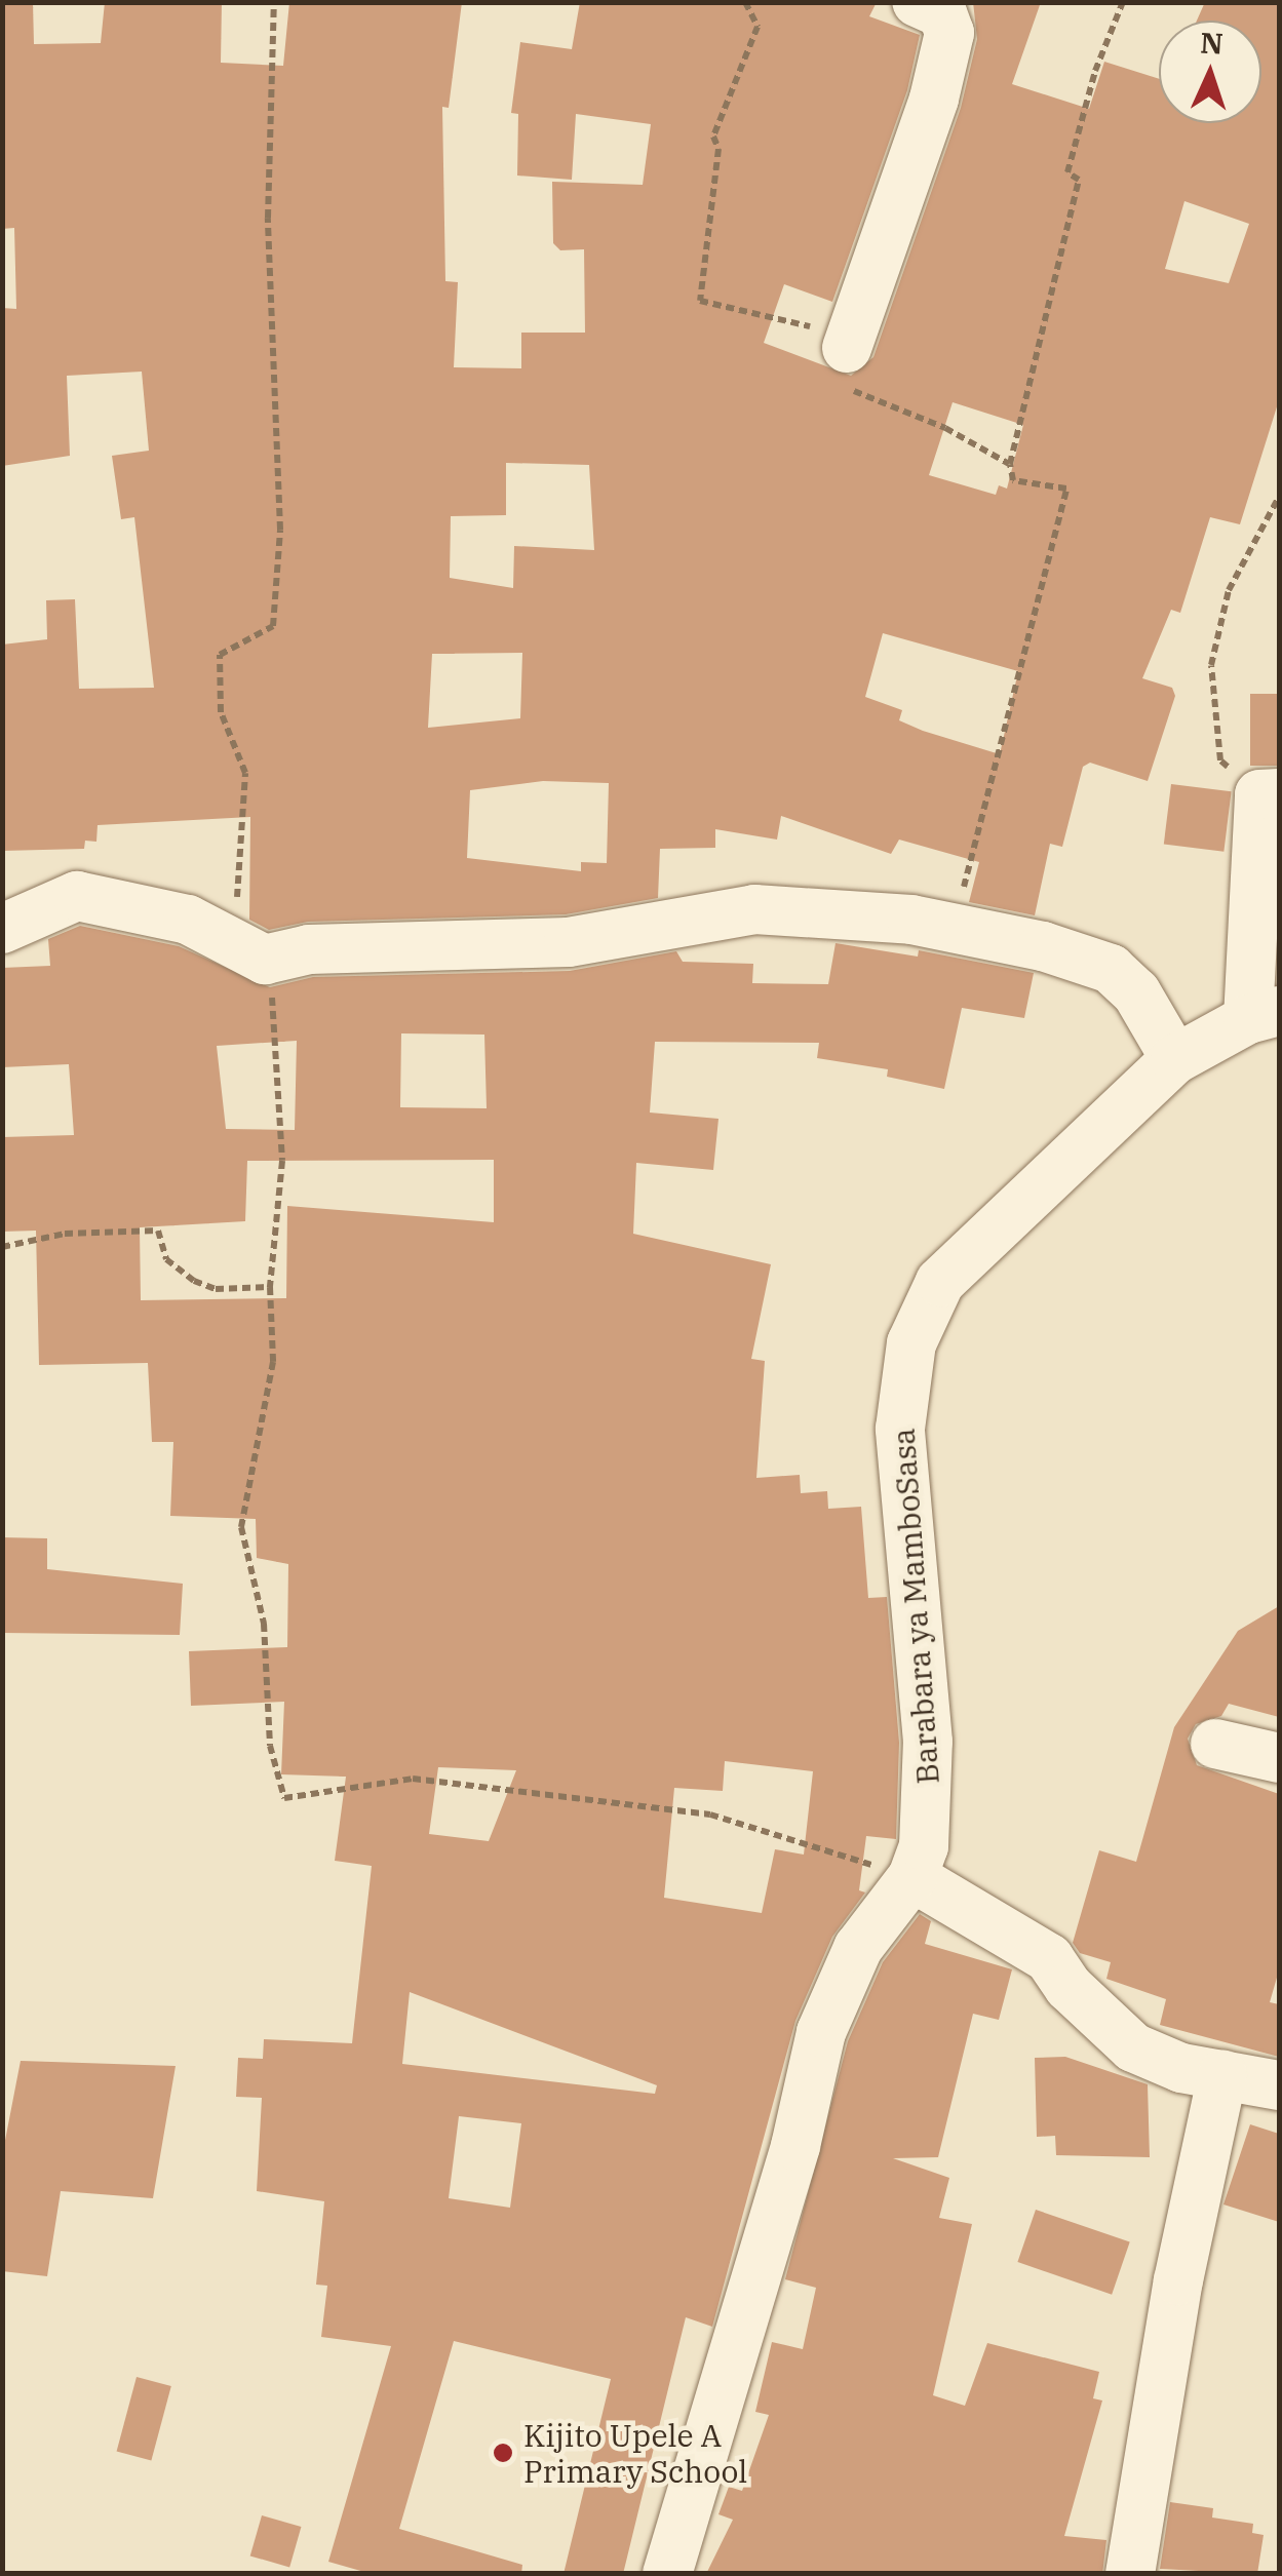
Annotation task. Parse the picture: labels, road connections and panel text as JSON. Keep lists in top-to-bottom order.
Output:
{
  "streets": {
    "street": ["Barabara ya MamboSasa"]
  },
  "places": ["Kijito Upele A Primary School"],
  "north": "top"
}
